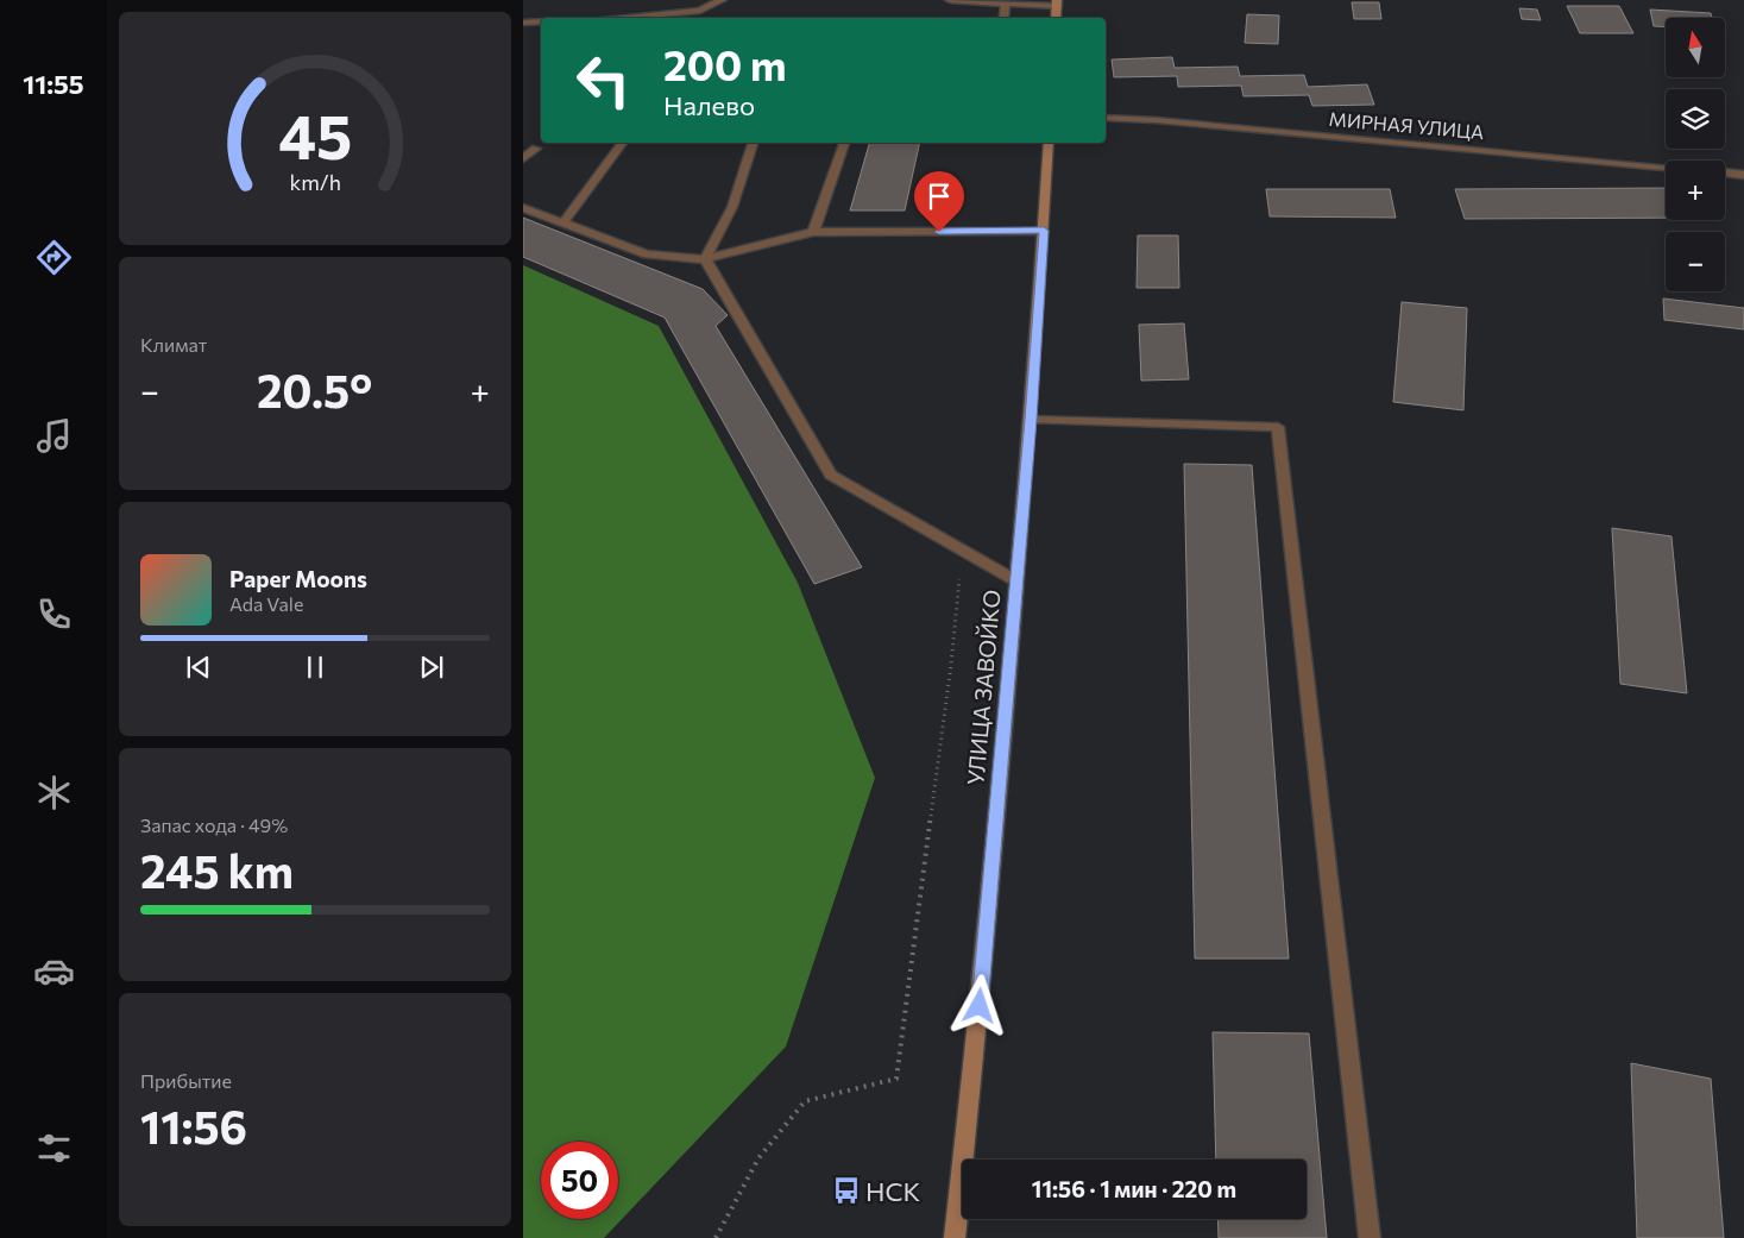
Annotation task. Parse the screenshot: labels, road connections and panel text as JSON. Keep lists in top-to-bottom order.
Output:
{
  "streets": {
    "main road": ["УЛИЦА ЗАВОЙКО"],
    "street": ["МИРНАЯ УЛИЦА"]
  },
  "places": {
    "bus stop": ["НСК"]
  },
  "north": "top",
  "page": {
    "tabs": "11:55",
    "map_buttons": ["+", "−"],
    "turn": ["200 m", "Налево"],
    "tile": [
      "Климат",
      ["Запас хода · 49%", "245 km"],
      ["Прибытие", "11:56"]
    ],
    "heat": ["−", "20.5°", "+"],
    "song": ["Paper Moons", "Ada Vale"],
    "limit": "50",
    "trip": "11:56 · 1 мин · 220 m",
    "gauge": ["45", "km/h"]
  }
}
